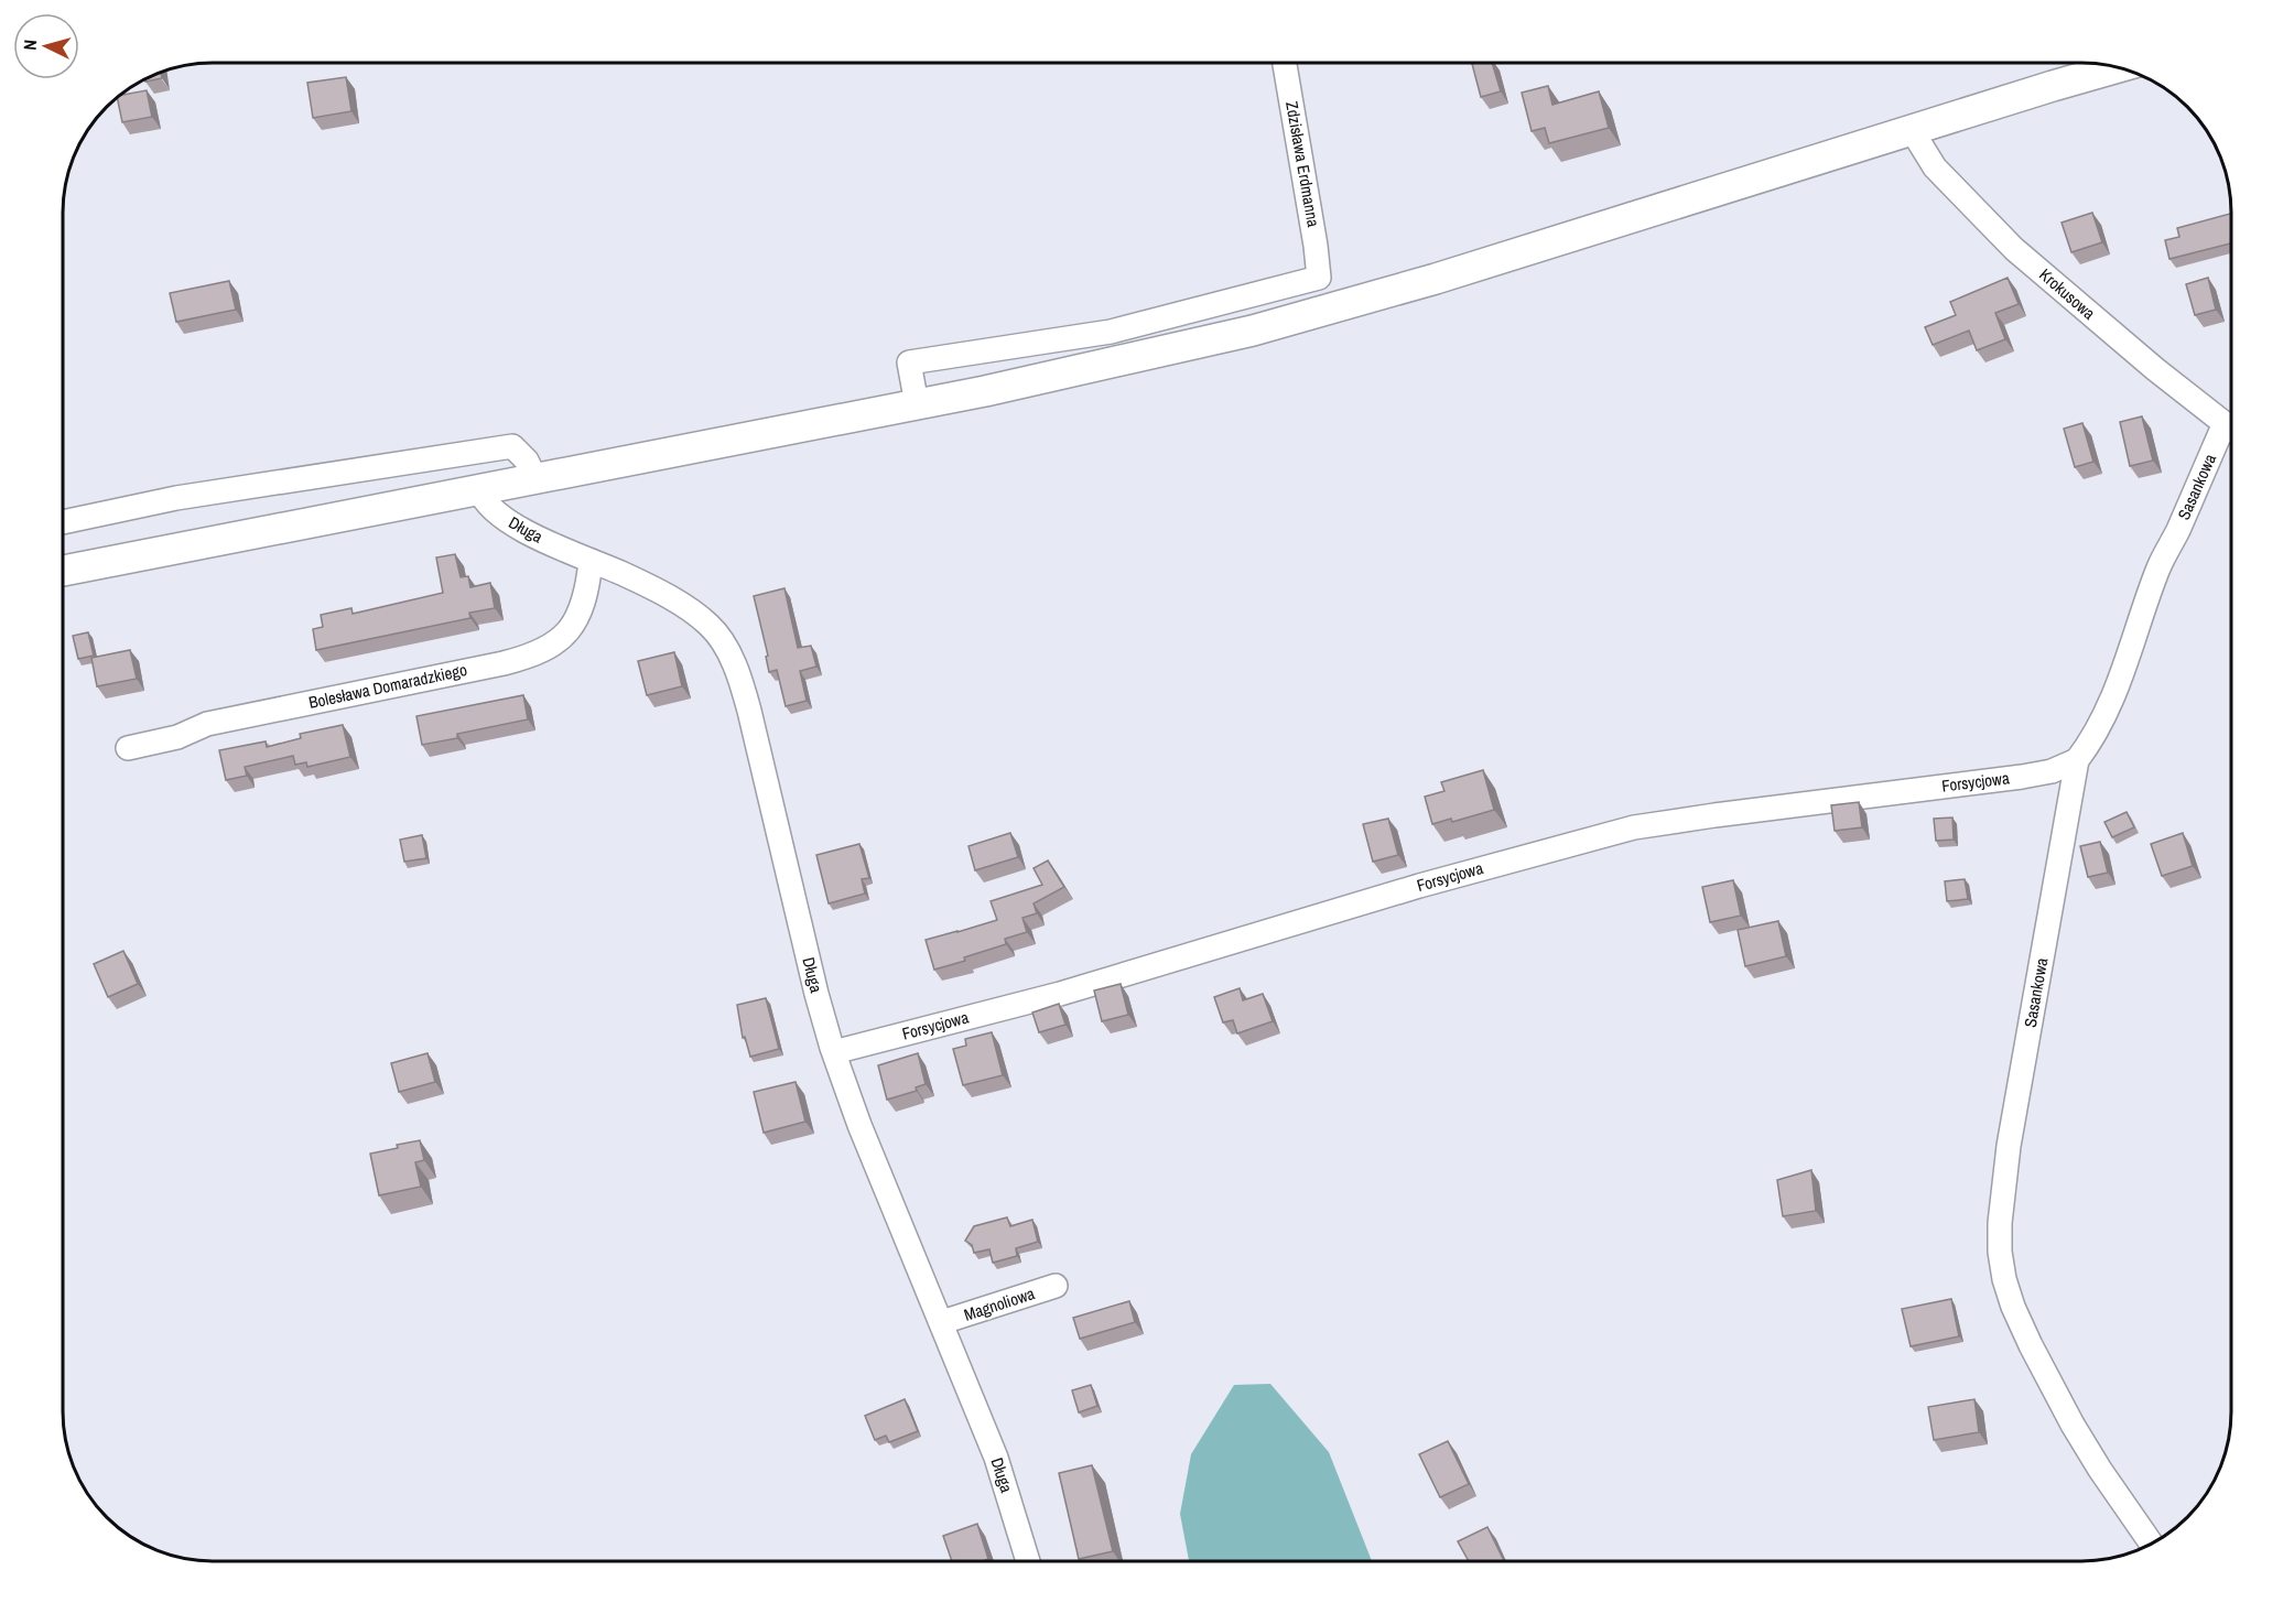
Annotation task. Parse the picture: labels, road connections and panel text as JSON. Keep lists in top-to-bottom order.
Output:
{
  "streets": {
    "street": [
      "Zdzisława Erdmanna",
      "Krokusowa",
      "Sasankowa",
      "Długa",
      "Bolesława Domaradzkiego",
      "Forsycjowa",
      "Magnoliowa"
    ]
  },
  "crossings": [
    ["Krokusowa", "Sasankowa"],
    ["Sasankowa", "Forsycjowa"],
    ["Długa", "Bolesława Domaradzkiego"],
    ["Długa", "Forsycjowa"],
    ["Długa", "Magnoliowa"]
  ],
  "north": "left"
}
